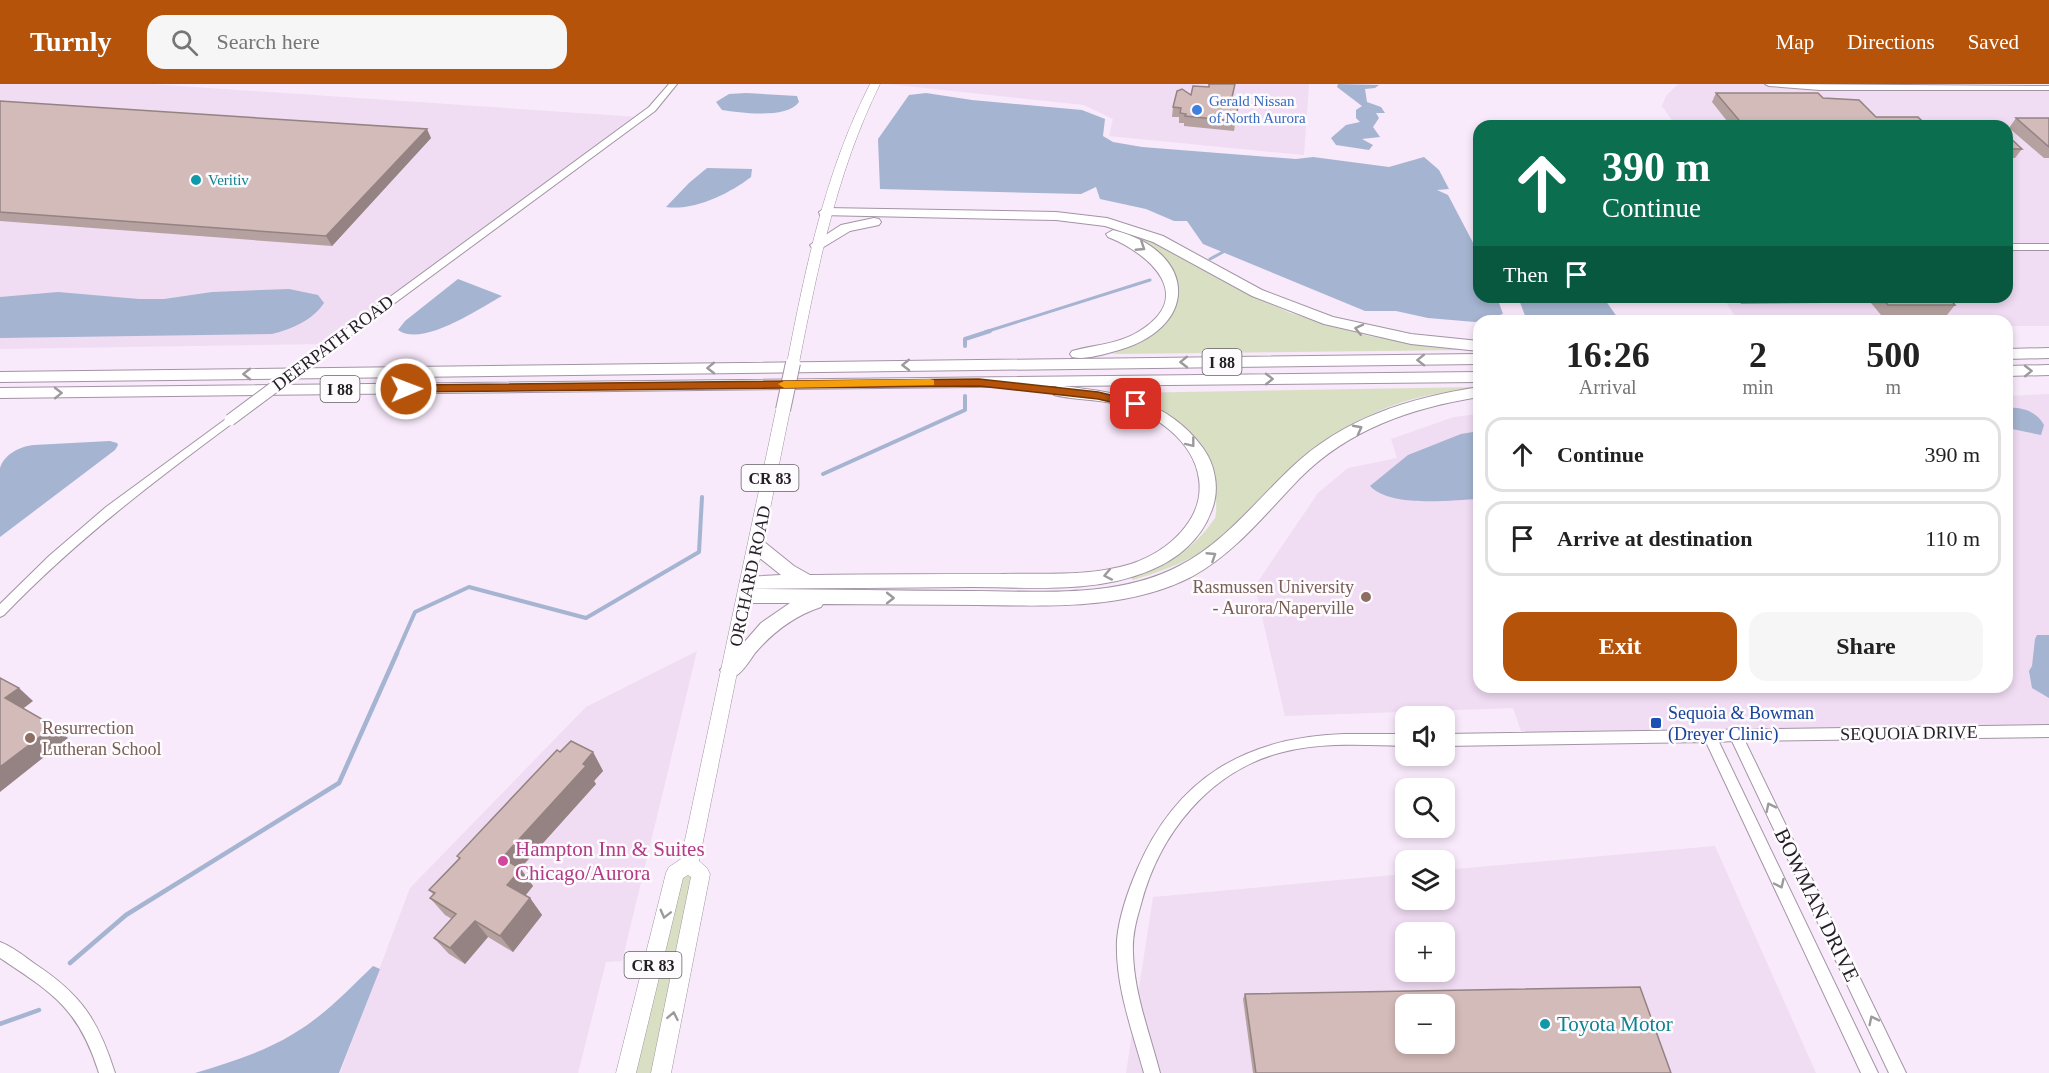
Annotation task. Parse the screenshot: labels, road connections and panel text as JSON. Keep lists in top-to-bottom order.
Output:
{
  "streets": {
    "highway": ["I 88"],
    "main road": ["CR 83", "ORCHARD ROAD"],
    "street": ["DEERPATH ROAD", "SEQUOIA DRIVE", "BOWMAN DRIVE"]
  },
  "crossings": [
    ["CR 83", "ORCHARD ROAD"],
    ["SEQUOIA DRIVE", "BOWMAN DRIVE"]
  ],
  "places": {
    "other": [
      "Gerald Nissan of North Aurora",
      "Veritiv",
      "Rasmussen University - Aurora/Naperville",
      "Resurrection Lutheran School",
      "Hampton Inn & Suites Chicago/Aurora",
      "Toyota Motor"
    ],
    "transit": ["Sequoia & Bowman (Dreyer Clinic)"]
  },
  "page": {
    "header": "Turnly",
    "search": "Search here",
    "nav": ["Map", "Directions", "Saved"],
    "turn": ["390 m", "Continue"],
    "then": "Then",
    "eta": [
      "16:26",
      "Arrival",
      "2",
      "min",
      "500",
      "m"
    ],
    "list": [
      {
        "name": "Continue",
        "value": "390 m"
      },
      {
        "name": "Arrive at destination",
        "value": "110 m"
      }
    ],
    "buttons": ["Exit", "Share"],
    "map_buttons": ["+", "−"]
  }
}
